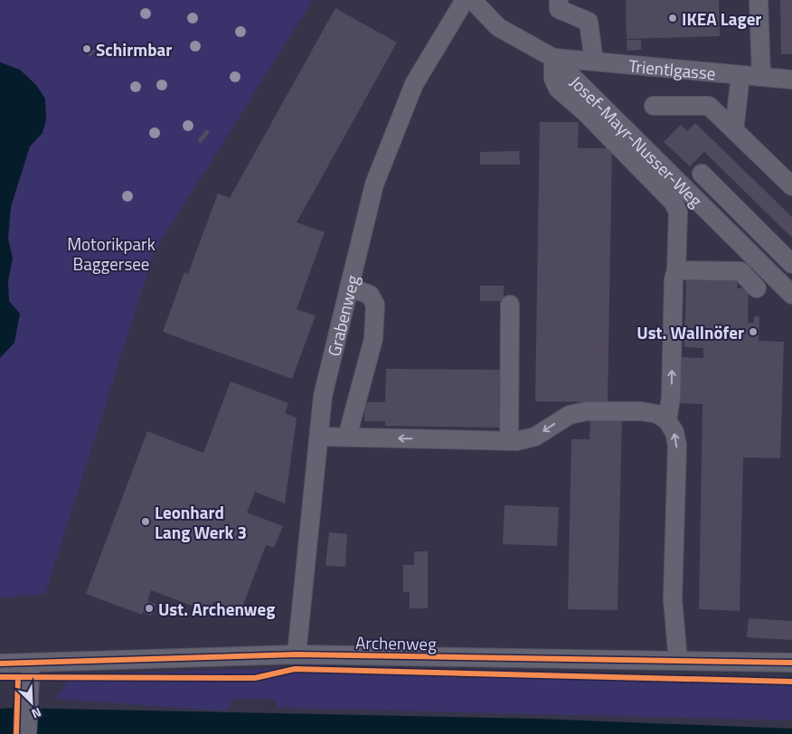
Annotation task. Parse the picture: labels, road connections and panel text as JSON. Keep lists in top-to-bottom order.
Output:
{
  "streets": {
    "street": [
      "Trientlgasse",
      "Josef-Mayr-Nusser-Weg",
      "Grabenweg",
      "Archenweg"
    ]
  },
  "crossings": [
    ["Trientlgasse", "Josef-Mayr-Nusser-Weg"],
    ["Grabenweg", "Archenweg"]
  ],
  "parks": ["Motorikpark Baggersee"],
  "places": [
    "IKEA Lager",
    "Schirmbar",
    "Ust. Wallnöfer",
    "Leonhard Lang Werk 3",
    "Ust. Archenweg"
  ],
  "north": "bottom right"
}
